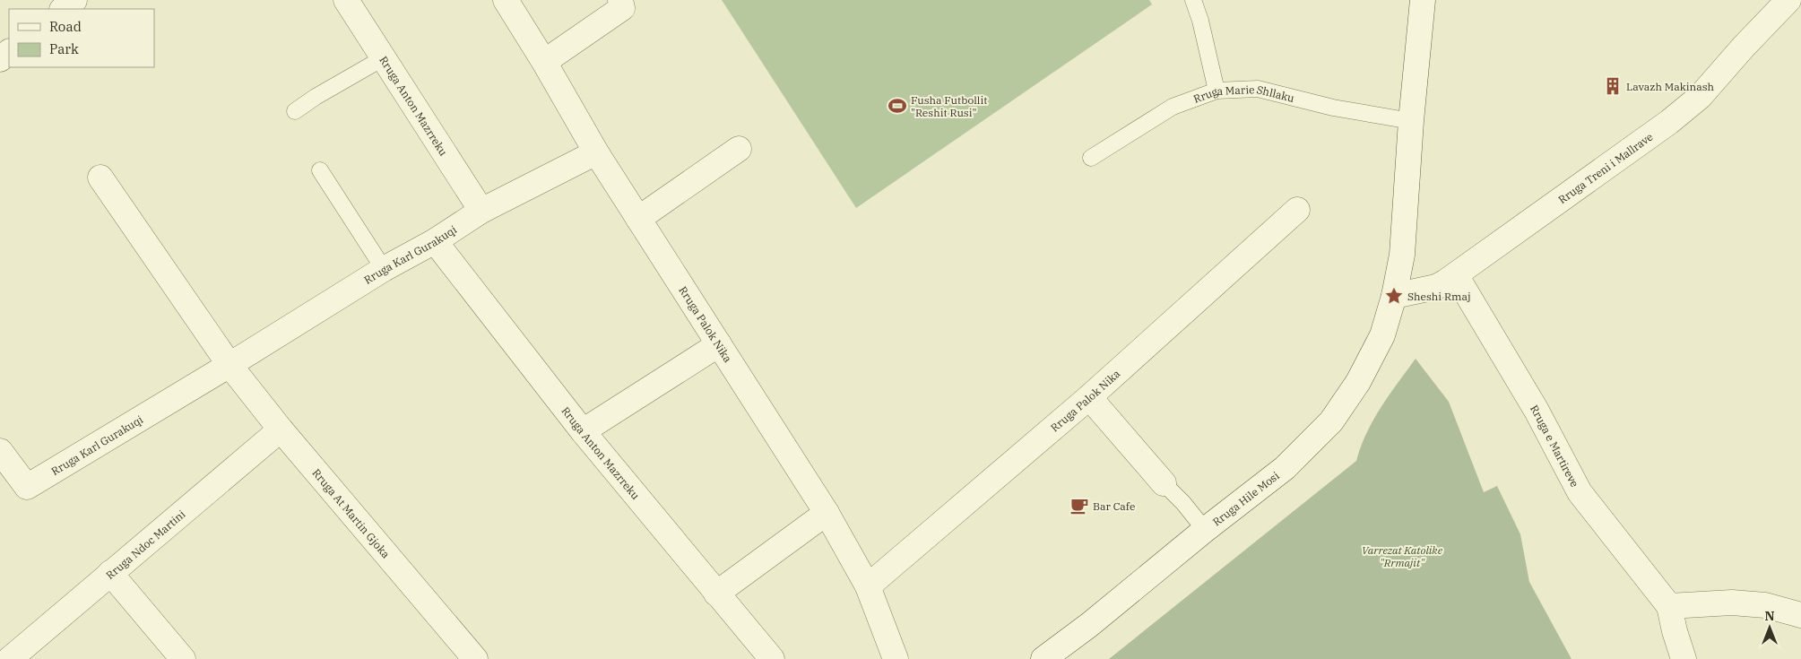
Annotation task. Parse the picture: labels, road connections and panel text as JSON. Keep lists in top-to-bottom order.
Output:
{
  "streets": {
    "street": [
      "Rruga Anton Mazrreku",
      "Rruga Treni i Mallrave",
      "Rruga Karl Gurakuqi",
      "Rruga Palok Nika",
      "Rruga e Martireve",
      "Rruga Hile Mosi",
      "Rruga At Martin Gjoka",
      "Rruga Ndoc Martini"
    ],
    "lane": ["Rruga Marie Shllaku"]
  },
  "crossings": [
    ["Rruga Anton Mazrreku", "Rruga Karl Gurakuqi"],
    ["Rruga Treni i Mallrave", "Rruga e Martireve"],
    ["Rruga Treni i Mallrave", "Rruga Hile Mosi"],
    ["Rruga Karl Gurakuqi", "Rruga Palok Nika"],
    ["Rruga Karl Gurakuqi", "Rruga At Martin Gjoka"],
    ["Rruga At Martin Gjoka", "Rruga Ndoc Martini"]
  ],
  "parks": ["Varrezat Katolike \"Rrmajit\""],
  "places": {
    "building": ["Lavazh Makinash"],
    "sports": ["Fusha Futbollit \"Reshit Rusi\""],
    "place": ["Sheshi Rmaj"],
    "cafe": ["Bar Cafe"]
  },
  "legend": ["Road", "Park"],
  "north": "top"
}
